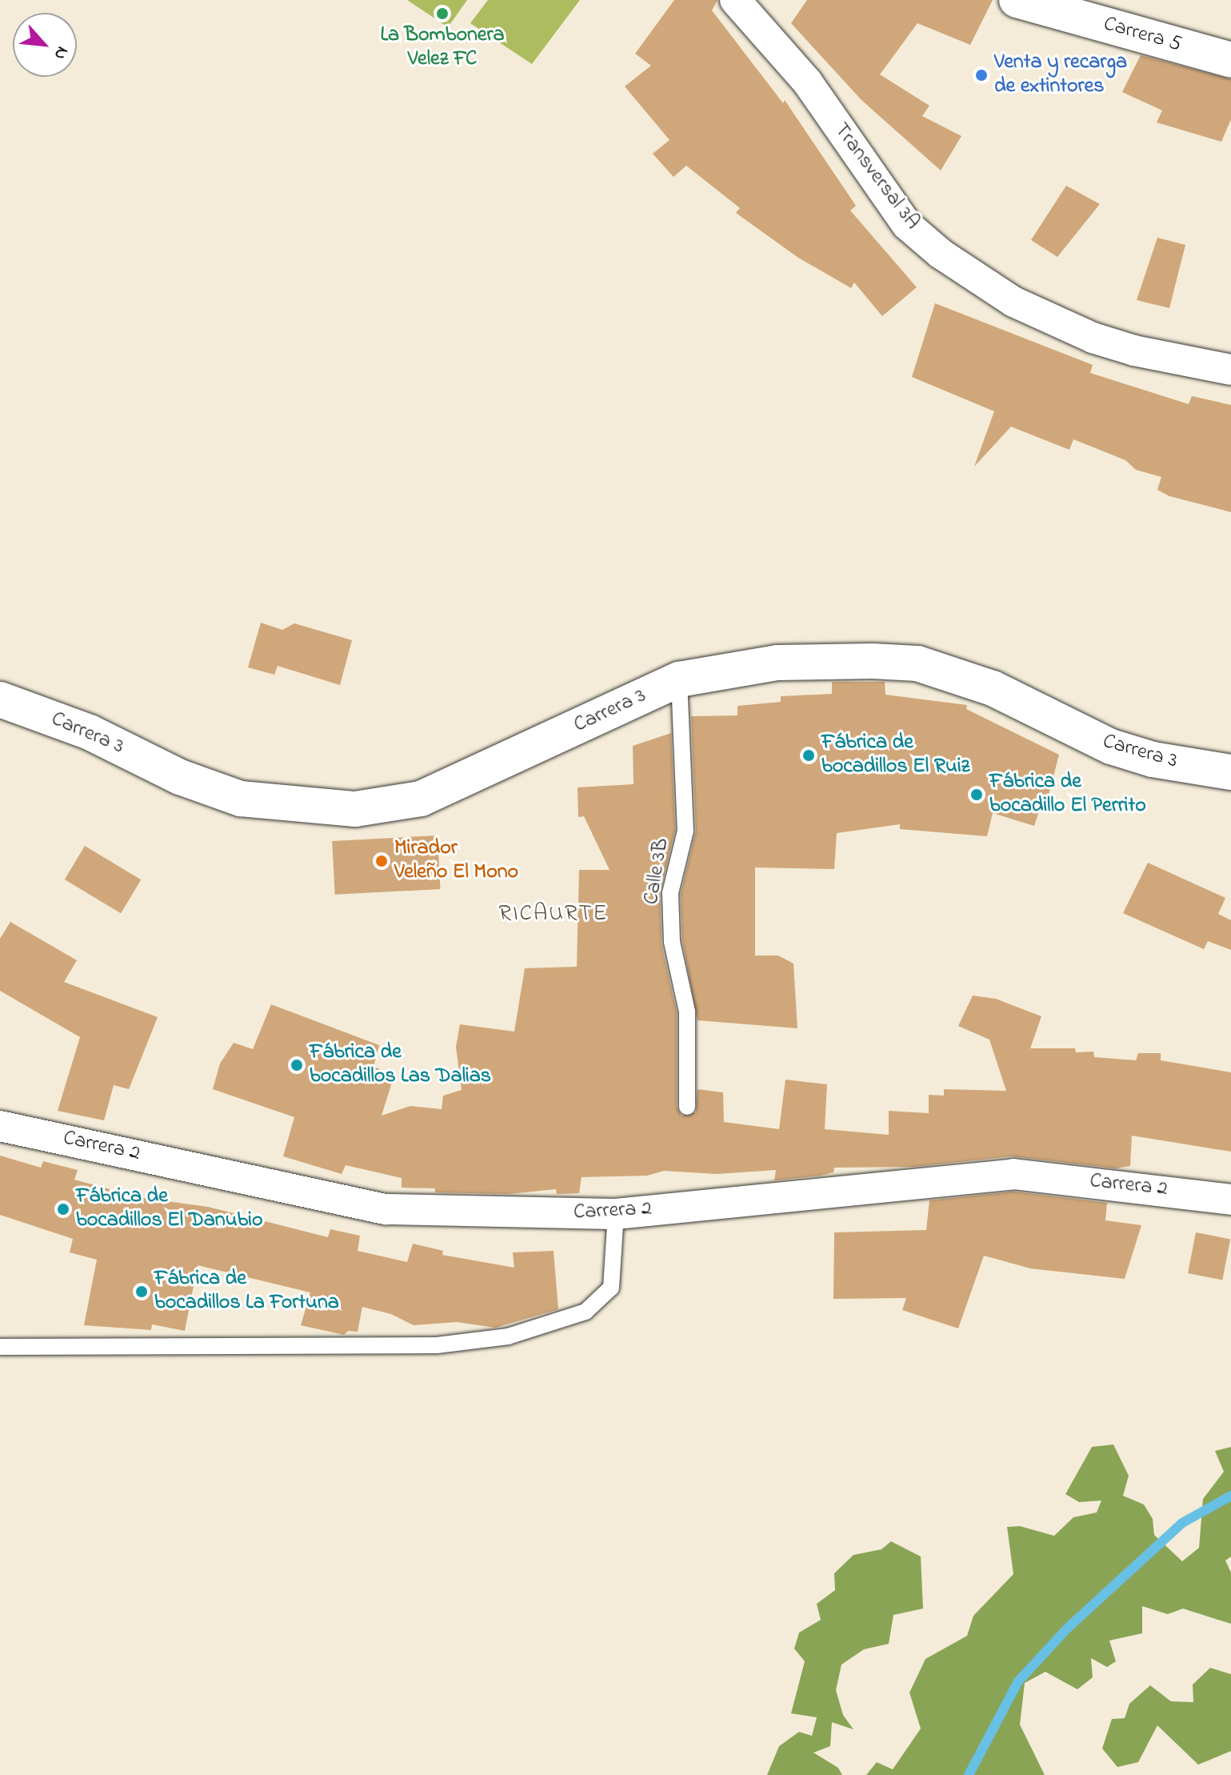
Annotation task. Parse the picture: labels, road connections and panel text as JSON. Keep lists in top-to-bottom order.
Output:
{
  "streets": {
    "main road": ["Carrera 5", "Carrera 3"],
    "street": ["Transversal 3A", "Carrera 2"],
    "lane": ["Calle 3B"]
  },
  "crossings": [
    ["Carrera 3", "Calle 3B"]
  ],
  "districts": ["RICAURTE"],
  "places": [
    "La Bombonera Velez FC",
    "Venta y recarga de extintores",
    "Fábrica de bocadillos El Ruiz",
    "Fábrica de bocadillo El Perrito",
    "Mirador Veleño El Mono",
    "Fábrica de bocadillos Las Dalias",
    "Fábrica de bocadillos El Danubio",
    "Fábrica de bocadillos La Fortuna"
  ],
  "north": "bottom right"
}
